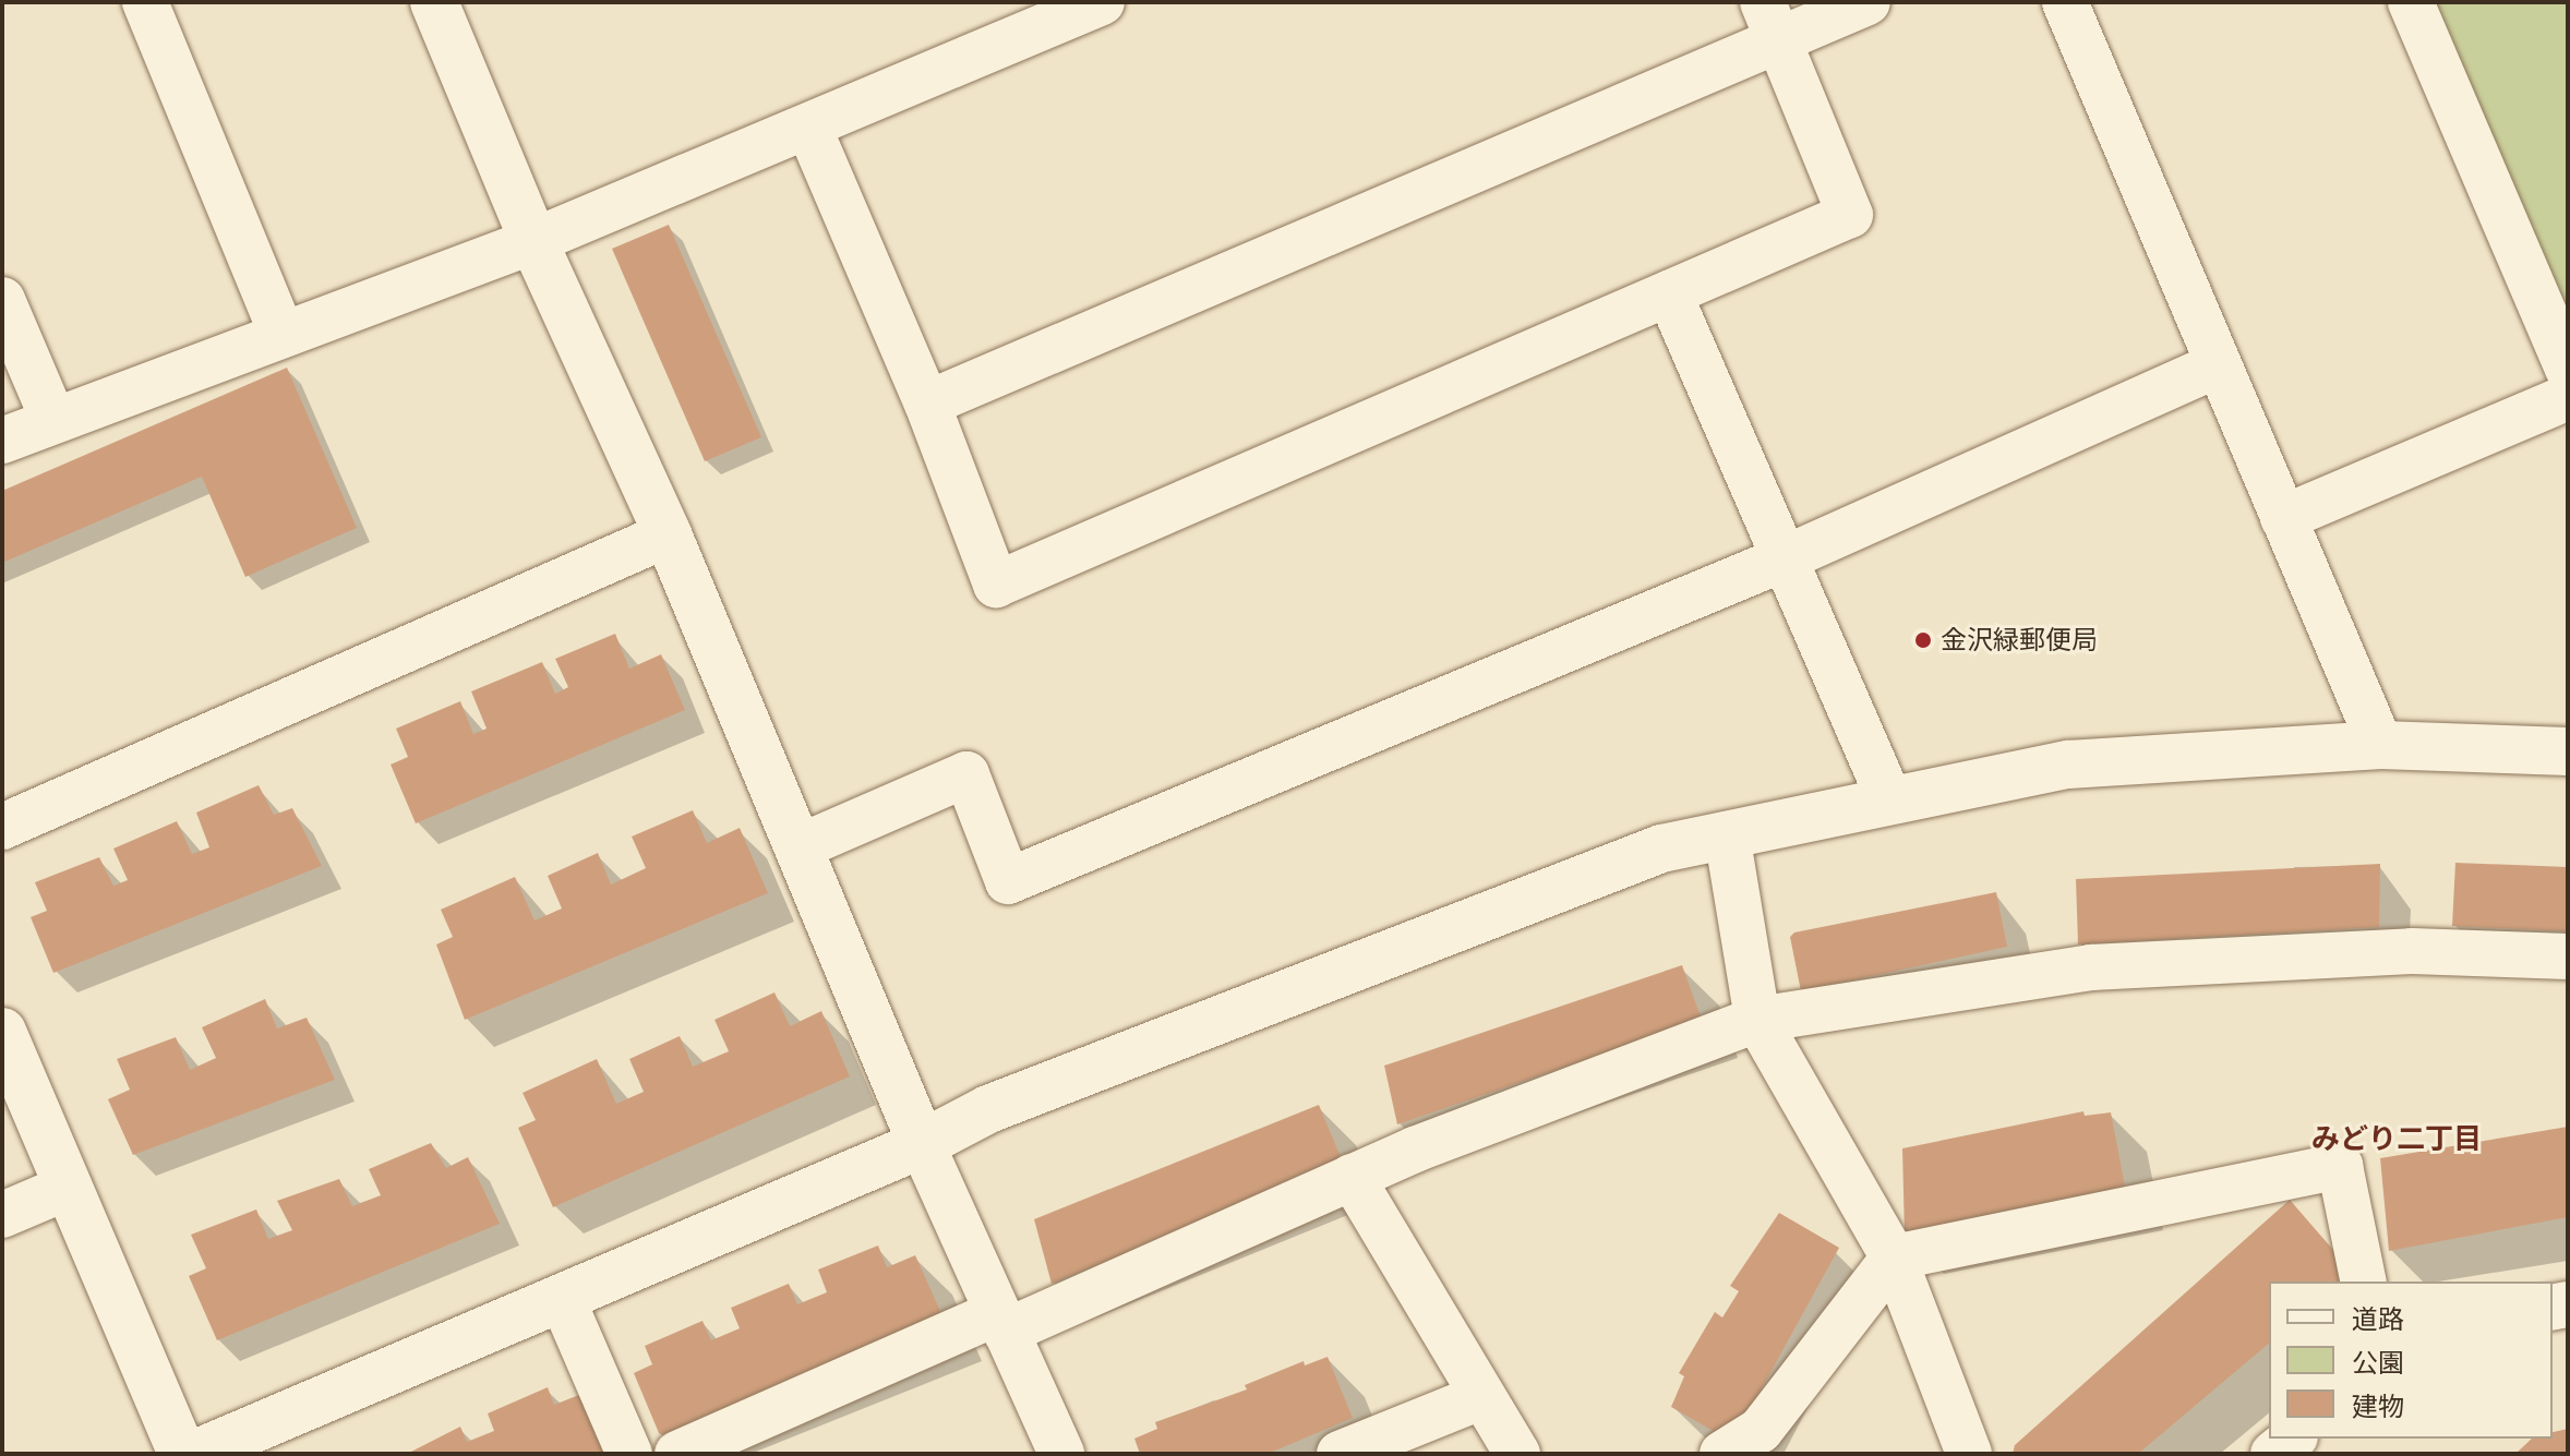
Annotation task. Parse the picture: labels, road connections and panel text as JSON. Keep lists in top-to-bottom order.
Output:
{
  "districts": ["みどり二丁目"],
  "places": ["金沢緑郵便局"],
  "legend": ["道路", "公園", "建物"]
}
